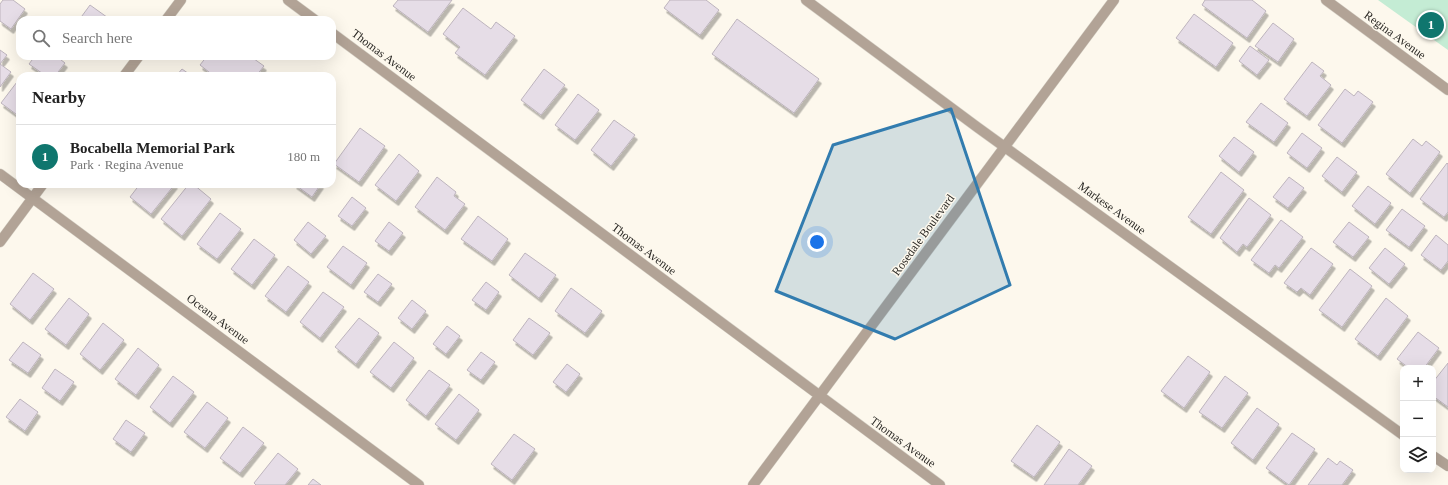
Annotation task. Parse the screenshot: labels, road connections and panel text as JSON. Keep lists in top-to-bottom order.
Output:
{
  "streets": {
    "street": [
      "Regina Avenue",
      "Thomas Avenue",
      "Markese Avenue",
      "Rosedale Boulevard",
      "Oceana Avenue"
    ]
  },
  "crossings": [
    ["Thomas Avenue", "Rosedale Boulevard"],
    ["Markese Avenue", "Rosedale Boulevard"]
  ],
  "page": {
    "pins": "1",
    "search": "Search here",
    "heading": "Nearby",
    "list": [
      {
        "mark": "1",
        "name": "Bocabella Memorial Park",
        "note": "Park · Regina Avenue",
        "value": "180 m"
      }
    ],
    "map_buttons": ["+", "−"]
  }
}
